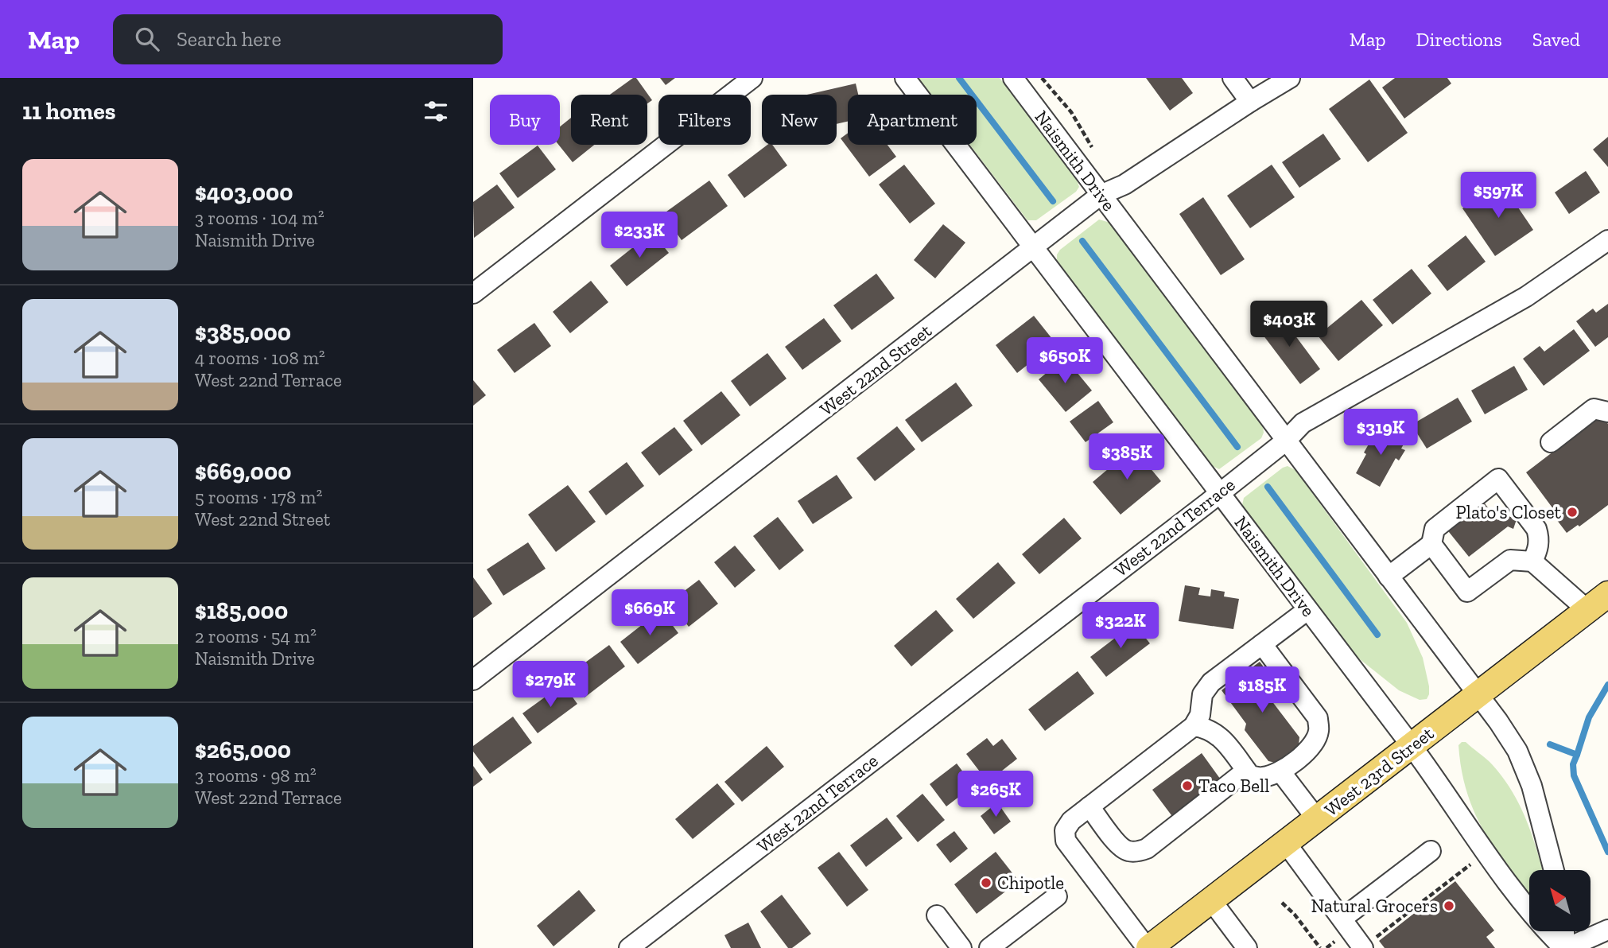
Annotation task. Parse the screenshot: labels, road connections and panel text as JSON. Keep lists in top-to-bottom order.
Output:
{
  "streets": {
    "main road": ["West 23rd Street"],
    "street": ["Naismith Drive", "West 22nd Street", "West 22nd Terrace"]
  },
  "crossings": [
    ["Naismith Drive", "West 22nd Street"],
    ["Naismith Drive", "West 22nd Terrace"],
    ["Naismith Drive", "West 23rd Street"]
  ],
  "places": [
    "Plato's Closet",
    "Taco Bell",
    "Chipotle",
    "Natural Grocers"
  ],
  "north": "top left",
  "page": {
    "header": "Map",
    "search": "Search here",
    "nav": ["Map", "Directions", "Saved"],
    "heading": "11 homes",
    "chip": [
      "Buy",
      "Rent",
      "Filters",
      "New",
      "Apartment"
    ],
    "list": [
      {
        "name": "$403,000",
        "note": "3 rooms · 104 m² · Naismith Drive"
      },
      {
        "name": "$385,000",
        "note": "4 rooms · 108 m² · West 22nd Terrace"
      },
      {
        "name": "$669,000",
        "note": "5 rooms · 178 m² · West 22nd Street"
      },
      {
        "name": "$185,000",
        "note": "2 rooms · 54 m² · Naismith Drive"
      },
      {
        "name": "$265,000",
        "note": "3 rooms · 98 m² · West 22nd Terrace"
      }
    ],
    "price": [
      "$597K",
      "$233K",
      "$403K",
      "$650K",
      "$319K",
      "$385K",
      "$669K",
      "$322K",
      "$279K",
      "$185K",
      "$265K"
    ]
  }
}
